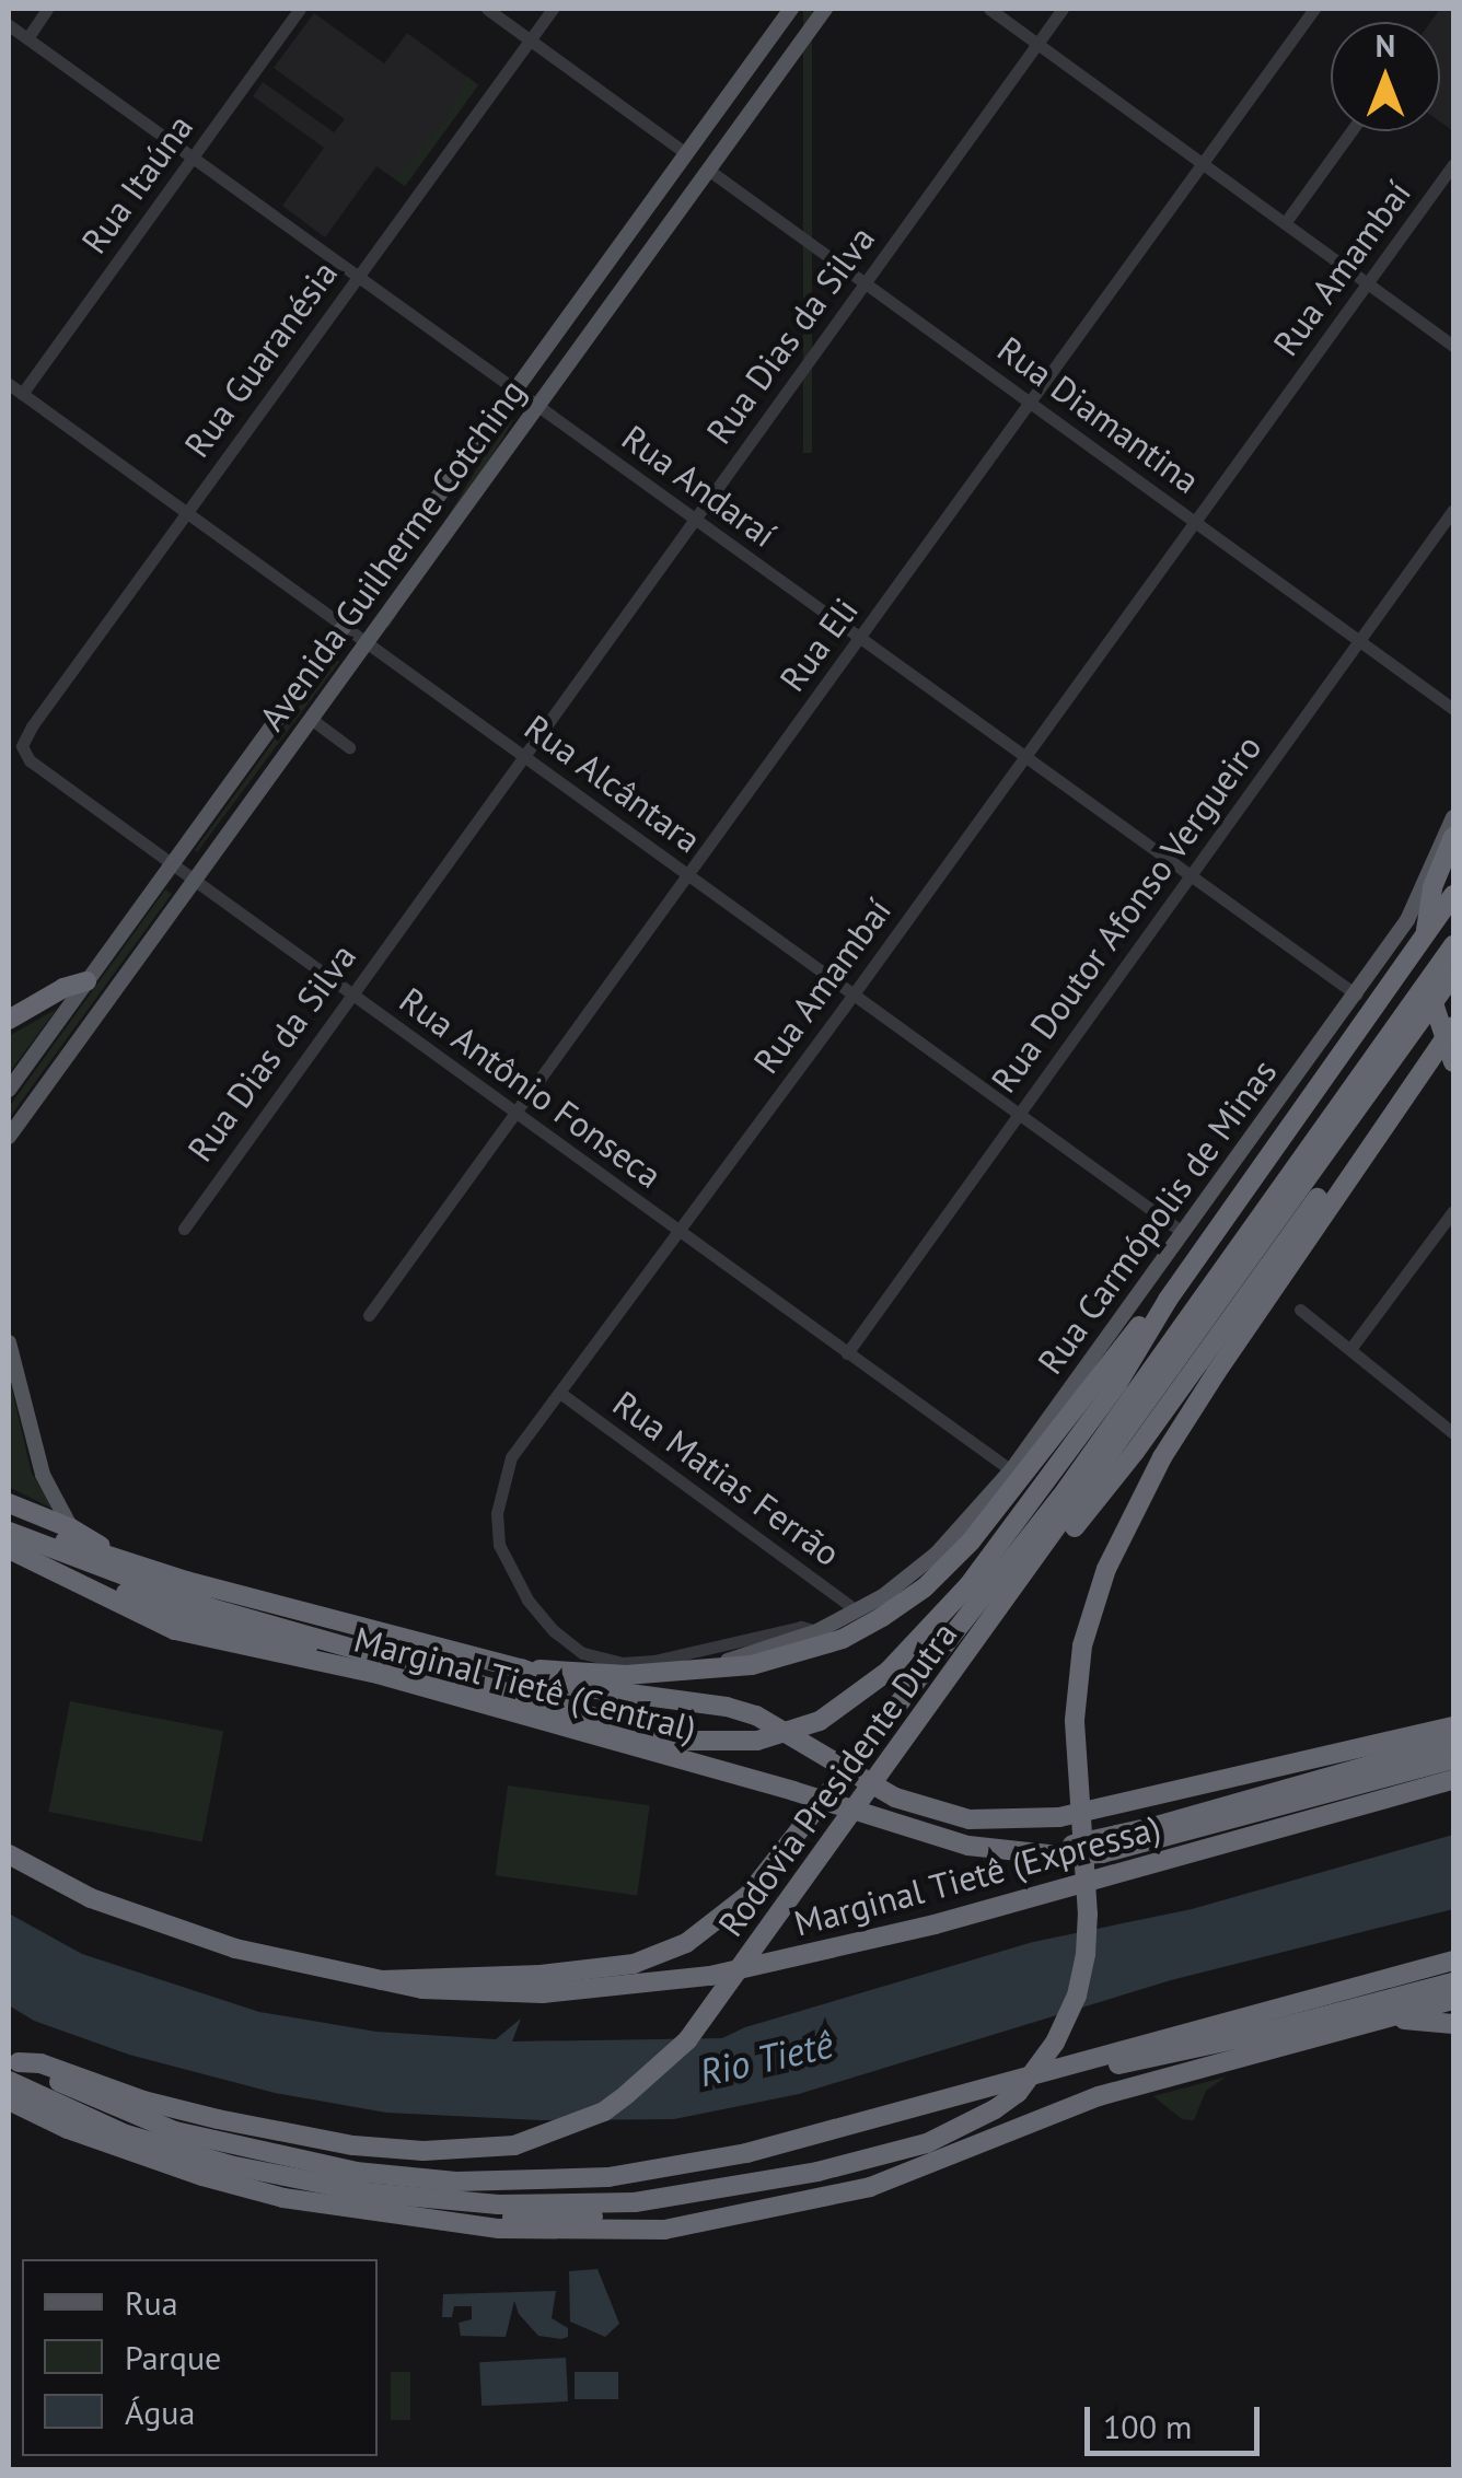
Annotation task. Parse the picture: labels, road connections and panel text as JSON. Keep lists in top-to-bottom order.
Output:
{
  "streets": {
    "highway": ["Marginal Tietê (Central)", "Rodovia Presidente Dutra", "Marginal Tietê (Expressa)"],
    "main road": ["Rua Amambaí", "Avenida Guilherme Cotching", "Rua Carmópolis de Minas"],
    "street": [
      "Rua Itaúna",
      "Rua Dias da Silva",
      "Rua Guaranésia",
      "Rua Diamantina",
      "Rua Andaraí",
      "Rua Eli",
      "Rua Alcântara",
      "Rua Doutor Afonso Vergueiro",
      "Rua Antônio Fonseca",
      "Rua Matias Ferrão"
    ]
  },
  "crossings": [
    ["Rua Itaúna", "Rua Andaraí"],
    ["Rua Itaúna", "Rua Alcântara"],
    ["Rua Amambaí", "Rua Diamantina"],
    ["Rua Amambaí", "Rua Andaraí"],
    ["Rua Amambaí", "Rua Alcântara"],
    ["Rua Amambaí", "Rua Antônio Fonseca"],
    ["Rua Amambaí", "Rua Carmópolis de Minas"],
    ["Rua Amambaí", "Rua Matias Ferrão"],
    ["Rua Dias da Silva", "Rua Diamantina"],
    ["Rua Dias da Silva", "Rua Andaraí"],
    ["Rua Dias da Silva", "Rua Alcântara"],
    ["Rua Dias da Silva", "Rua Antônio Fonseca"],
    ["Rua Guaranésia", "Rua Andaraí"],
    ["Rua Guaranésia", "Rua Alcântara"],
    ["Rua Guaranésia", "Rua Antônio Fonseca"],
    ["Rua Diamantina", "Avenida Guilherme Cotching"],
    ["Rua Diamantina", "Rua Eli"],
    ["Rua Diamantina", "Rua Doutor Afonso Vergueiro"],
    ["Rua Andaraí", "Avenida Guilherme Cotching"],
    ["Rua Andaraí", "Rua Eli"],
    ["Rua Andaraí", "Rua Doutor Afonso Vergueiro"],
    ["Rua Andaraí", "Rua Carmópolis de Minas"],
    ["Avenida Guilherme Cotching", "Rua Alcântara"],
    ["Avenida Guilherme Cotching", "Rua Antônio Fonseca"],
    ["Rua Eli", "Rua Alcântara"],
    ["Rua Eli", "Rua Antônio Fonseca"],
    ["Rua Alcântara", "Rua Doutor Afonso Vergueiro"],
    ["Rua Alcântara", "Rua Carmópolis de Minas"],
    ["Rua Doutor Afonso Vergueiro", "Rua Antônio Fonseca"],
    ["Rua Antônio Fonseca", "Rua Carmópolis de Minas"],
    ["Rua Carmópolis de Minas", "Rua Matias Ferrão"],
    ["Rodovia Presidente Dutra", "Marginal Tietê (Expressa)"]
  ],
  "water": ["Rio Tietê"],
  "legend": ["Rua", "Parque", "Água"],
  "scale_bar": "100 m",
  "north": "top"
}
